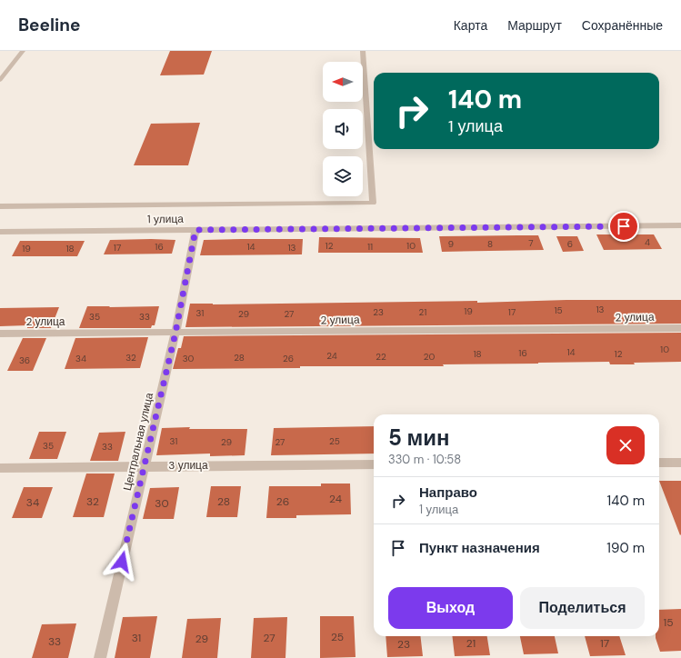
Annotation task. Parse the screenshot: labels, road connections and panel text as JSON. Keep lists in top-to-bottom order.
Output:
{
  "streets": {
    "street": [
      "1 улица",
      "2 улица",
      "Центральная улица",
      "3 улица"
    ]
  },
  "crossings": [
    ["1 улица", "Центральная улица"],
    ["2 улица", "Центральная улица"],
    ["Центральная улица", "3 улица"]
  ],
  "house_numbers": [
    "4",
    "7",
    "9",
    "8",
    "6",
    "12",
    "10",
    "16",
    "14",
    "11",
    "17",
    "13",
    "19",
    "18",
    "13",
    "15",
    "19",
    "23",
    "21",
    "17",
    "31",
    "29",
    "27",
    "35",
    "33",
    "10",
    "14",
    "16",
    "18",
    "12",
    "24",
    "22",
    "20",
    "32",
    "28",
    "34",
    "30",
    "26",
    "36",
    "31",
    "25",
    "29",
    "27",
    "35",
    "33",
    "24",
    "32",
    "28",
    "26",
    "34",
    "30",
    "15",
    "25",
    "31",
    "27",
    "29",
    "33",
    "21",
    "17",
    "23"
  ],
  "north": "left",
  "page": {
    "header": "Beeline",
    "nav": ["Карта", "Маршрут", "Сохранённые"],
    "turn": ["140 m", "1 улица"],
    "heading": ["5 мин", "330 m · 10:58"],
    "list": [
      {
        "name": "Направо",
        "note": "1 улица",
        "value": "140 m"
      },
      {
        "name": "Пункт назначения",
        "value": "190 m"
      }
    ],
    "buttons": ["Выход", "Поделиться"]
  }
}
